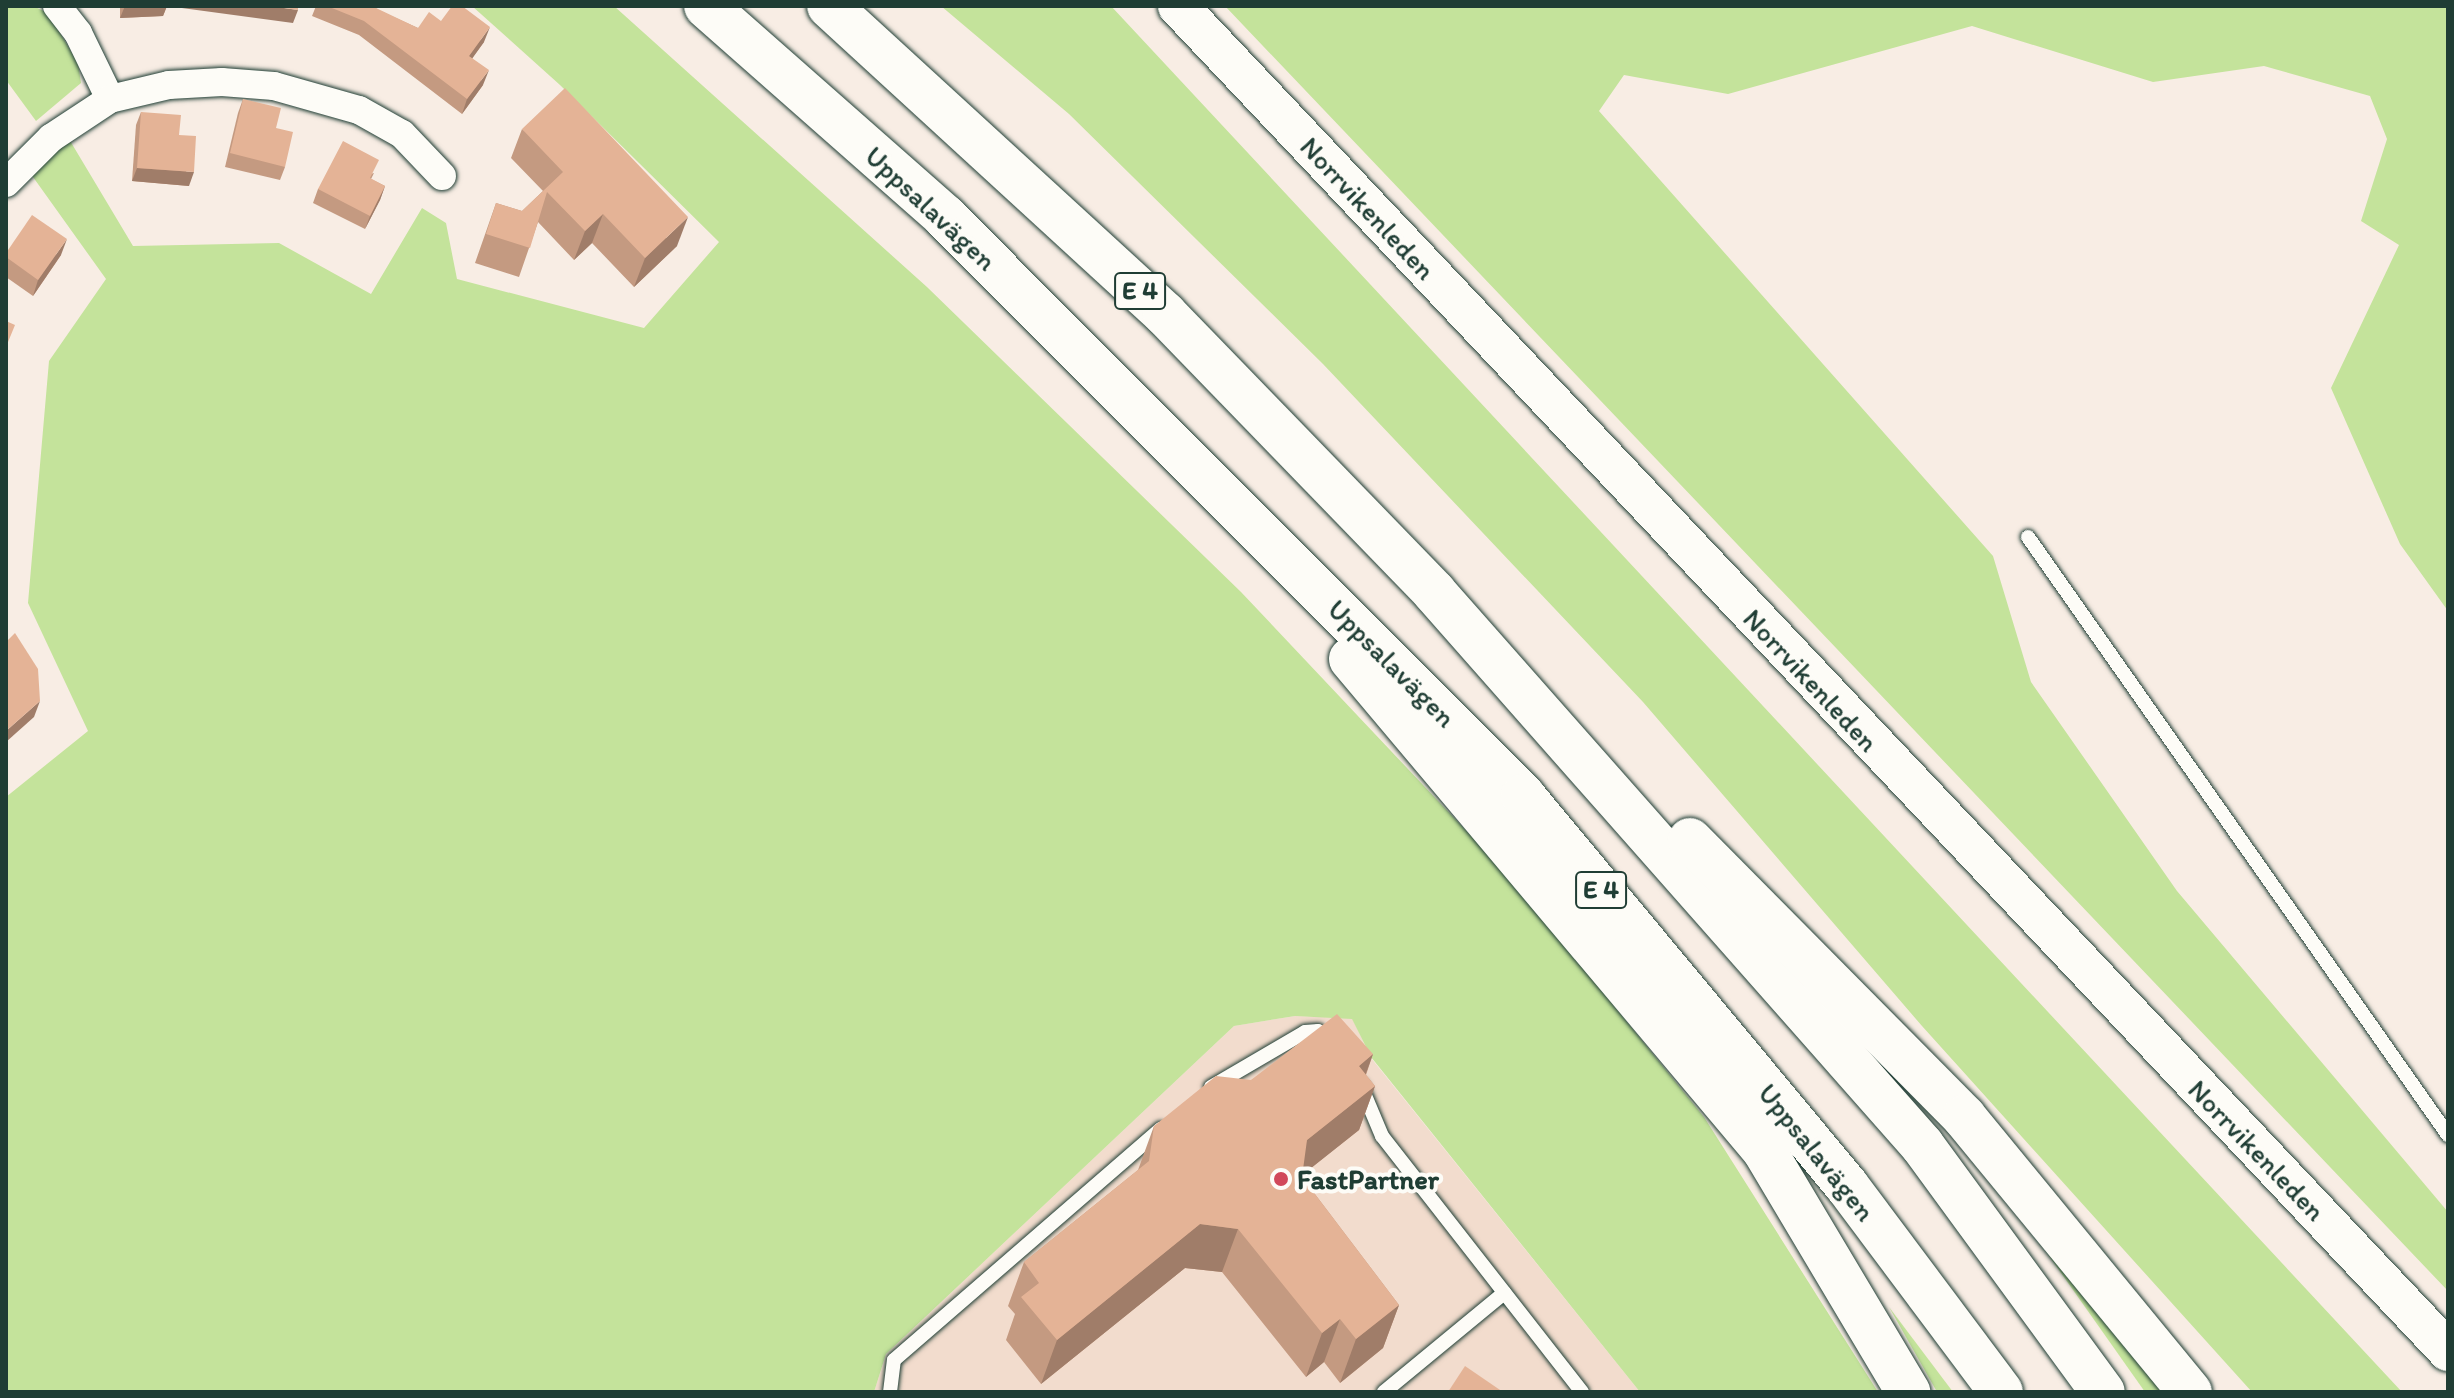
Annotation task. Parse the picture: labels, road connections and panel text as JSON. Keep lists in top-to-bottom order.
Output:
{
  "streets": {
    "highway": ["Uppsalavägen", "E 4"],
    "main road": ["Norrvikenleden"]
  },
  "places": ["FastPartner"]
}
